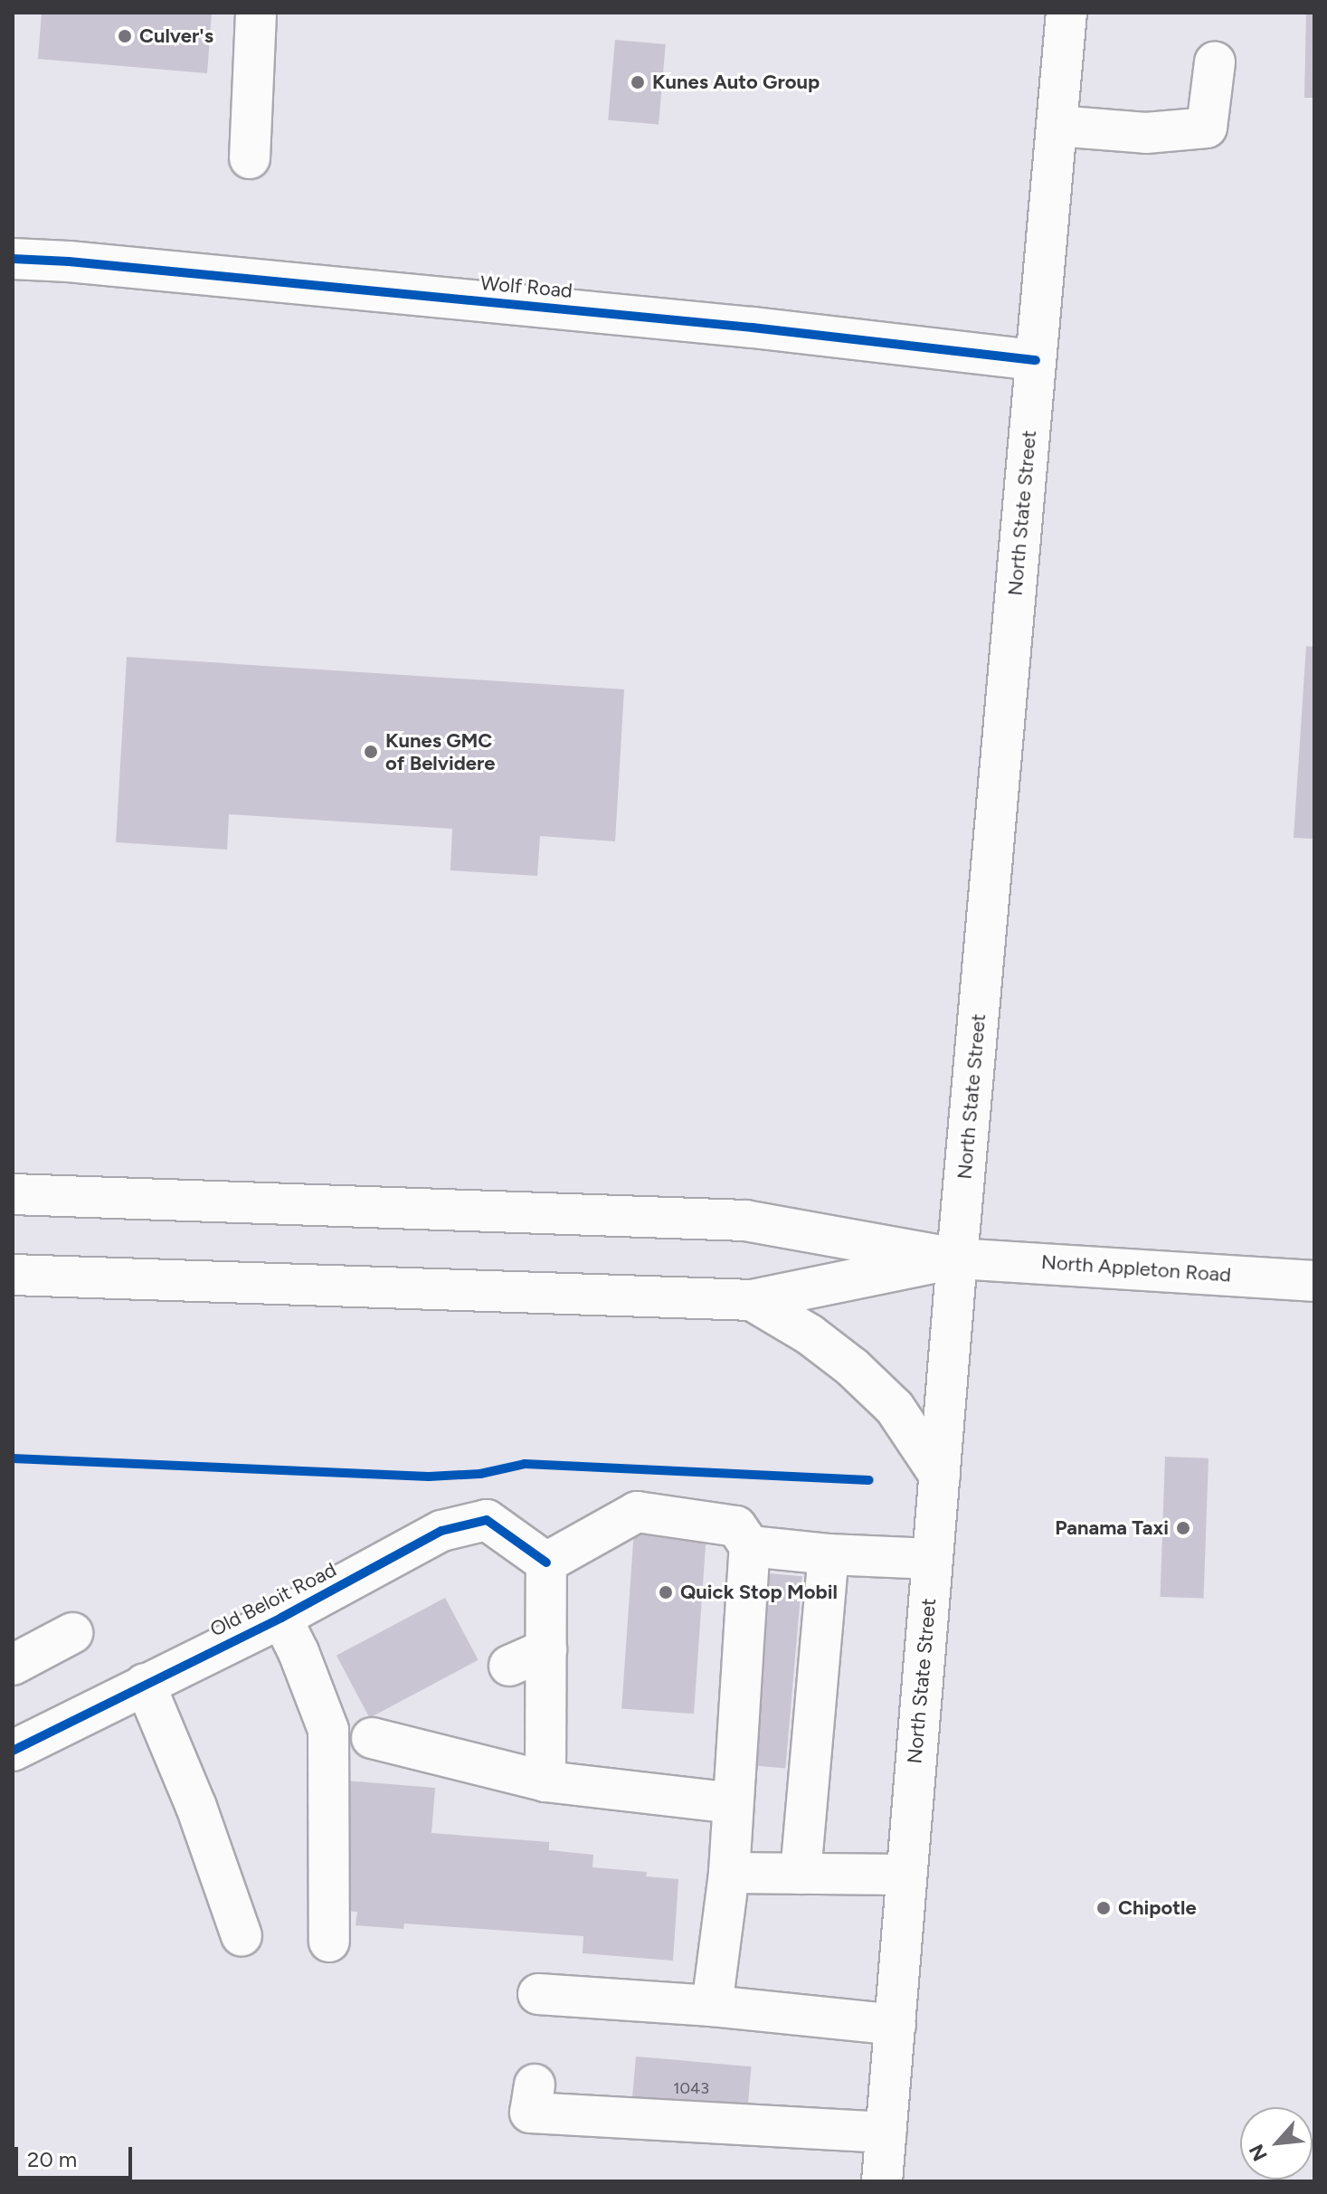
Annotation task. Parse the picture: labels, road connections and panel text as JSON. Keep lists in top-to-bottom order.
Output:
{
  "streets": {
    "main road": [
      "Wolf Road",
      "North State Street",
      "North Appleton Road",
      "Old Beloit Road"
    ]
  },
  "crossings": [
    ["Wolf Road", "North State Street"],
    ["North State Street", "North Appleton Road"]
  ],
  "places": [
    "Culver's",
    "Kunes Auto Group",
    "Kunes GMC of Belvidere",
    "Panama Taxi",
    "Quick Stop Mobil",
    "Chipotle"
  ],
  "house_numbers": ["1043"],
  "scale_bar": "20 m",
  "north": "bottom left"
}
